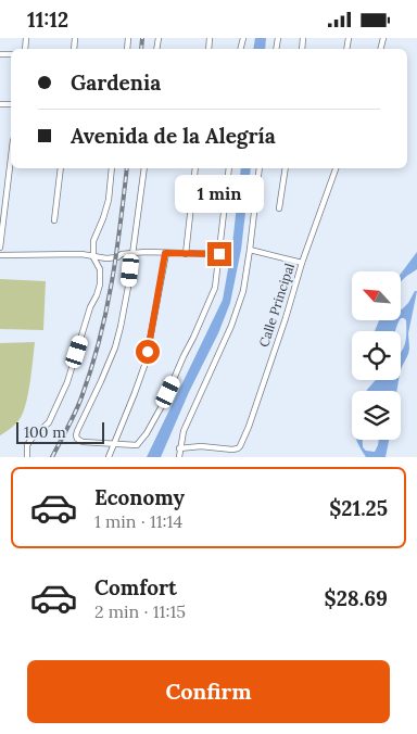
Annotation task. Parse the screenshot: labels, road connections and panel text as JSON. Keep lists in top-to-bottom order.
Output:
{
  "streets": {
    "street": ["Calle Principal"]
  },
  "scale_bar": "100 m",
  "north": "top left",
  "page": {
    "status": "11:12",
    "banner": ["Gardenia", "Avenida de la Alegría"],
    "bubble": "1 min",
    "scale": "100 m",
    "list": [
      {
        "name": "Economy",
        "note": "1 min · 11:14",
        "value": "$21.25"
      },
      {
        "name": "Comfort",
        "note": "2 min · 11:15",
        "value": "$28.69"
      }
    ],
    "buttons": "Confirm"
  }
}
